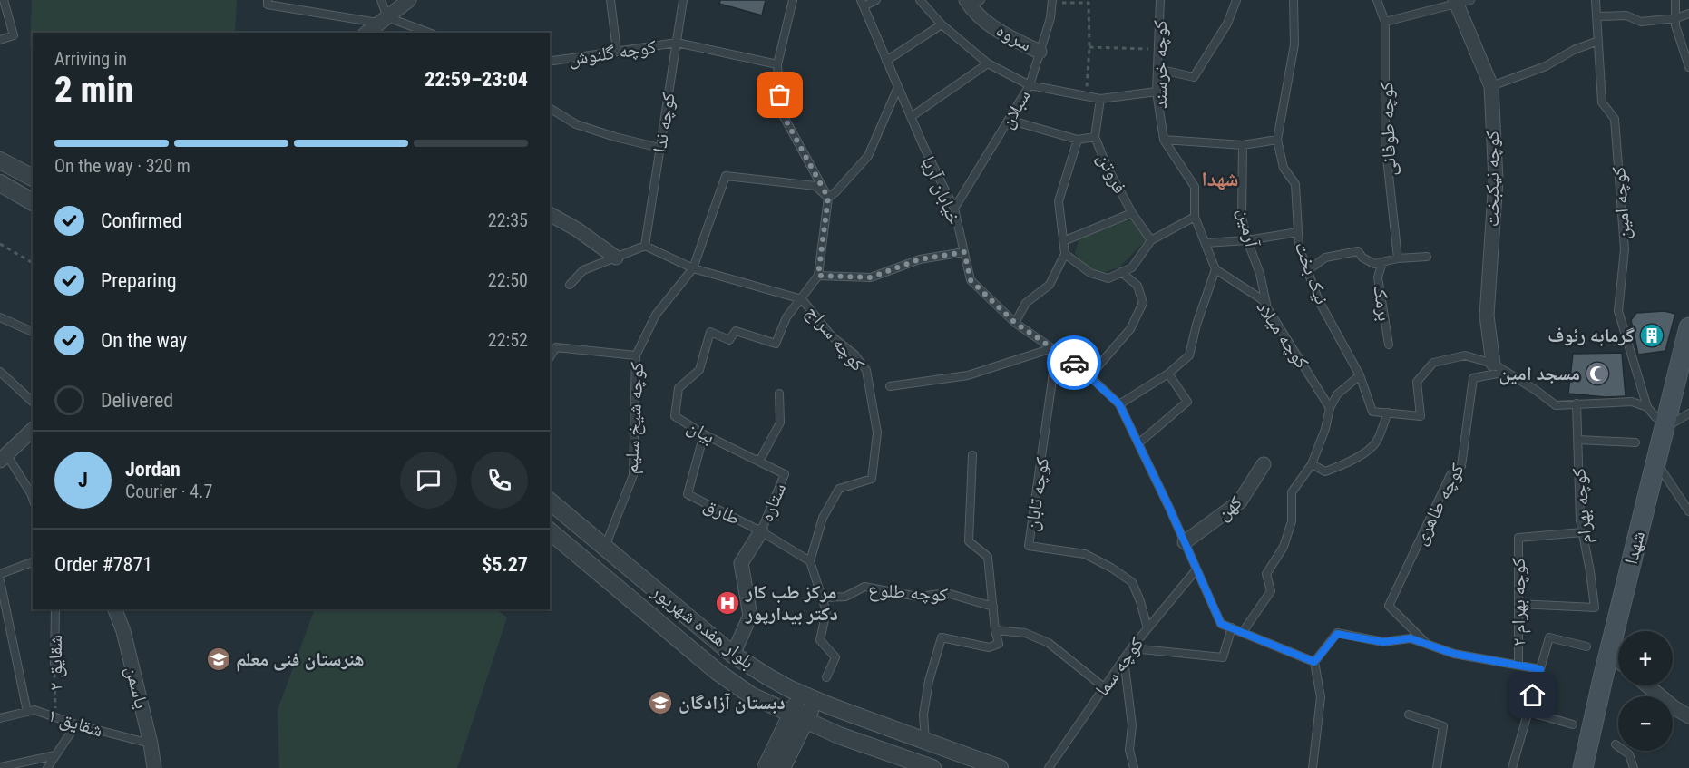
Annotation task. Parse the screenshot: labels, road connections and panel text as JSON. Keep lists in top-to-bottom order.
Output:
{
  "streets": {
    "main road": ["شهدا"],
    "street": [
      "سروه",
      "کوچه نیکبخت",
      "کهن",
      "بلوار هفده شهریور",
      "یاسمن"
    ],
    "lane": [
      "کوچه گلنوش",
      "کوچه خرسند",
      "سبلان",
      "کوچه ندا",
      "کوچه طوفانی",
      "فروتن",
      "خیابان آریا",
      "کوچه امین",
      "آرمین",
      "نیک بخت",
      "برمک",
      "کوچه میلاد",
      "کوچه سراج",
      "کوچه شیخ سلیم",
      "بیان",
      "کوچه تابان",
      "ستاره",
      "کوچه طاهری",
      "کوچه بهرام",
      "طارق",
      "کوچه طلوع",
      "کوچه بهرام ۲",
      "شقایق ۲",
      "کوچه سما",
      "شقایق ۱"
    ]
  },
  "crossings": [
    ["سروه", "سبلان"],
    ["کوچه گلنوش", "کوچه ندا"],
    ["سبلان", "خیابان آریا"],
    ["کوچه ندا", "کوچه سراج"],
    ["خیابان آریا", "کوچه تابان"],
    ["خیابان آریا", "کهن"],
    ["خیابان آریا", "کوچه سما"],
    ["آرمین", "کوچه میلاد"],
    ["کوچه سراج", "کوچه شیخ سلیم"],
    ["کوچه سراج", "بیان"],
    ["کوچه سراج", "طارق"],
    ["کوچه شیخ سلیم", "بلوار هفده شهریور"],
    ["بیان", "ستاره"],
    ["بیان", "طارق"],
    ["کوچه تابان", "کوچه سما"],
    ["ستاره", "طارق"],
    ["کوچه بهرام", "کوچه بهرام ۲"],
    ["شقایق ۲", "شقایق ۱"],
    ["یاسمن", "شقایق ۱"]
  ],
  "districts": ["شهدا"],
  "places": {
    "building": ["گرمابه رئوف"],
    "mosque": ["مسجد امین"],
    "hospital": ["مرکز طب کار دکتر بیدارپور"],
    "school or university": ["هنرستان فنی معلم", "دبستان آزادگان"]
  },
  "page": {
    "heading": ["2 min", "Arriving in", "22:59–23:04"],
    "panel": [
      "Jordan",
      "Courier · 4.7",
      "Order #7871",
      "$5.27"
    ],
    "bar": "On the way · 320 m",
    "list": [
      ["Confirmed", "22:35"],
      ["Preparing", "22:50"],
      ["On the way", "22:52"],
      "Delivered"
    ],
    "round": "J",
    "map_buttons": ["+", "−"]
  }
}
